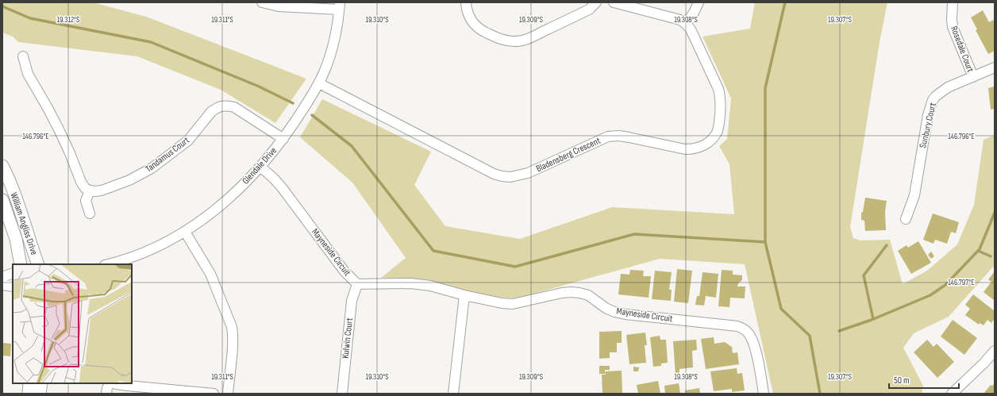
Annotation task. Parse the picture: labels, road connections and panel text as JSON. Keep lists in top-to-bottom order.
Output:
{
  "streets": {
    "street": [
      "Rosedale Court",
      "Sunbury Court",
      "Tandamus Court",
      "Bladensberg Crescent",
      "Glendale Drive",
      "William Angliss Drive",
      "Mayneside Circuit",
      "Kulwin Court"
    ]
  },
  "crossings": [
    ["Rosedale Court", "Sunbury Court"],
    ["Tandamus Court", "Glendale Drive"],
    ["Bladensberg Crescent", "Glendale Drive"],
    ["Glendale Drive", "Mayneside Circuit"],
    ["Mayneside Circuit", "Kulwin Court"]
  ],
  "scale_bar": "50 m",
  "coordinates": [
    "19.312°S",
    "19.311°S",
    "19.310°S",
    "19.309°S",
    "19.308°S",
    "19.307°S",
    "146.796°E",
    "146.797°E"
  ]
}
